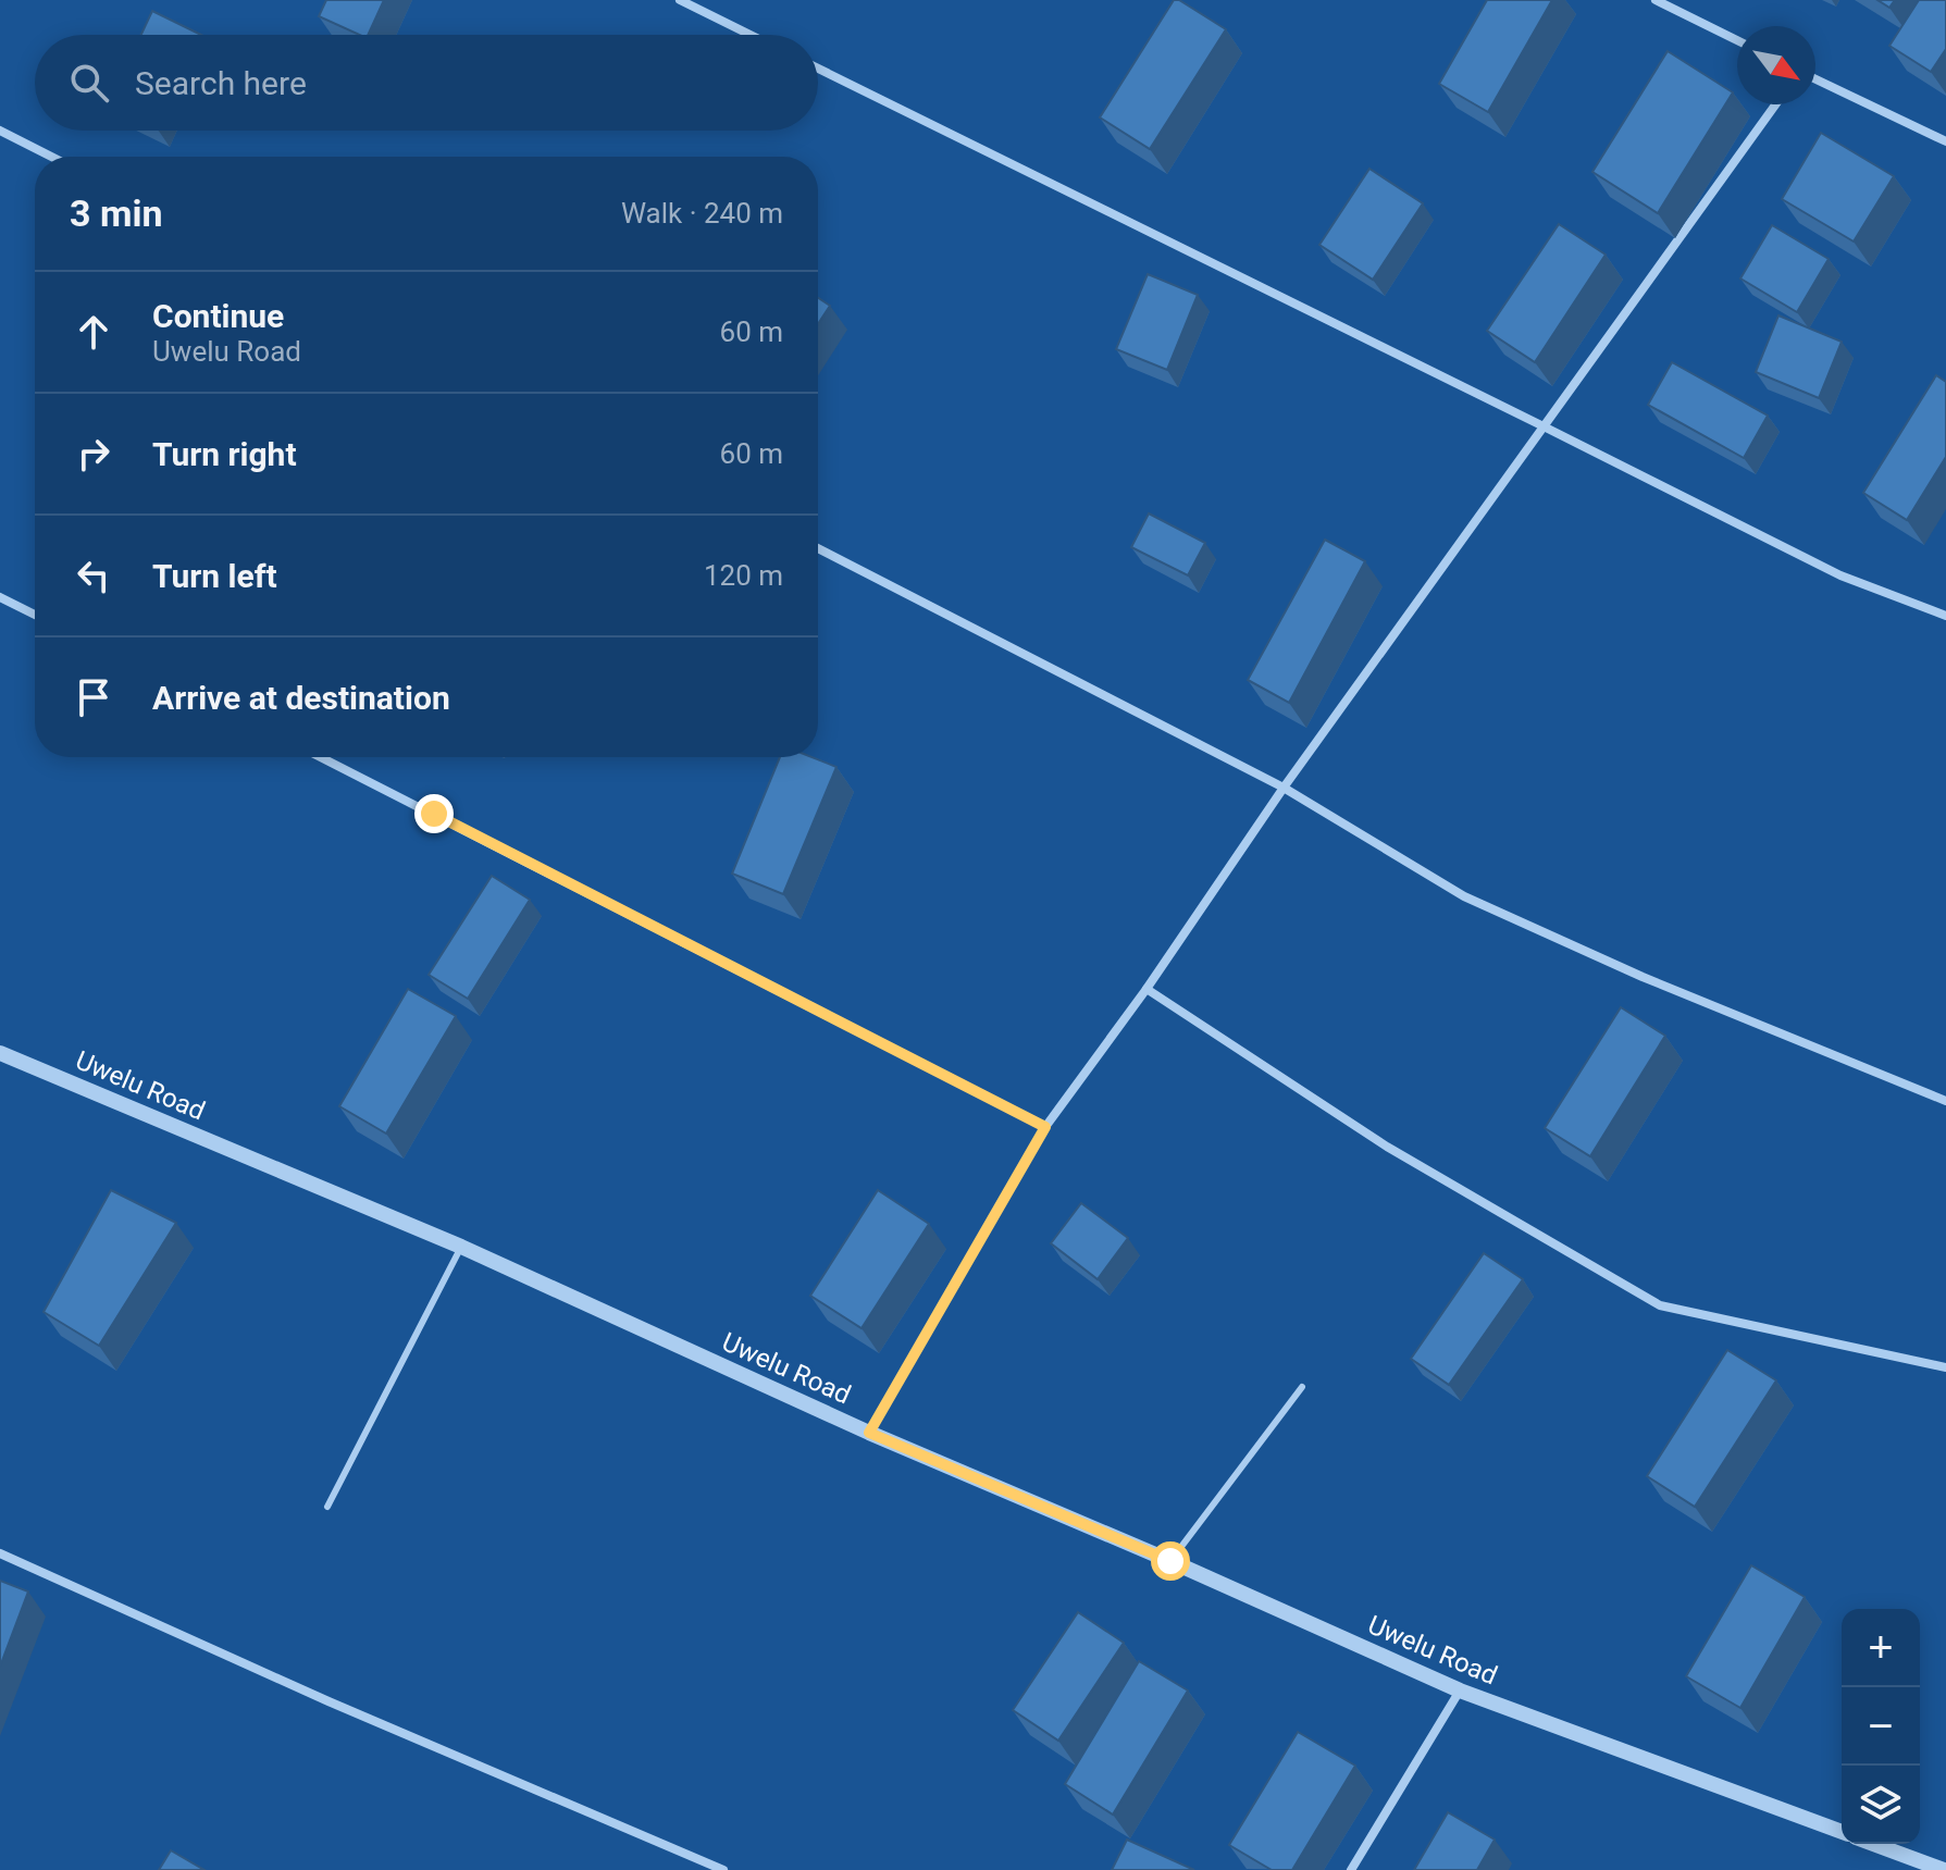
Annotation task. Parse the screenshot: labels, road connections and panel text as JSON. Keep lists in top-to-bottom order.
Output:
{
  "streets": {
    "street": ["Uwelu Road"]
  },
  "north": "bottom right",
  "page": {
    "search": "Search here",
    "heading": ["3 min", "Walk · 240 m"],
    "list": [
      ["Continue", "Uwelu Road", "60 m"],
      ["Turn right", "60 m"],
      ["Turn left", "120 m"],
      "Arrive at destination"
    ],
    "map_buttons": ["+", "−"]
  }
}
